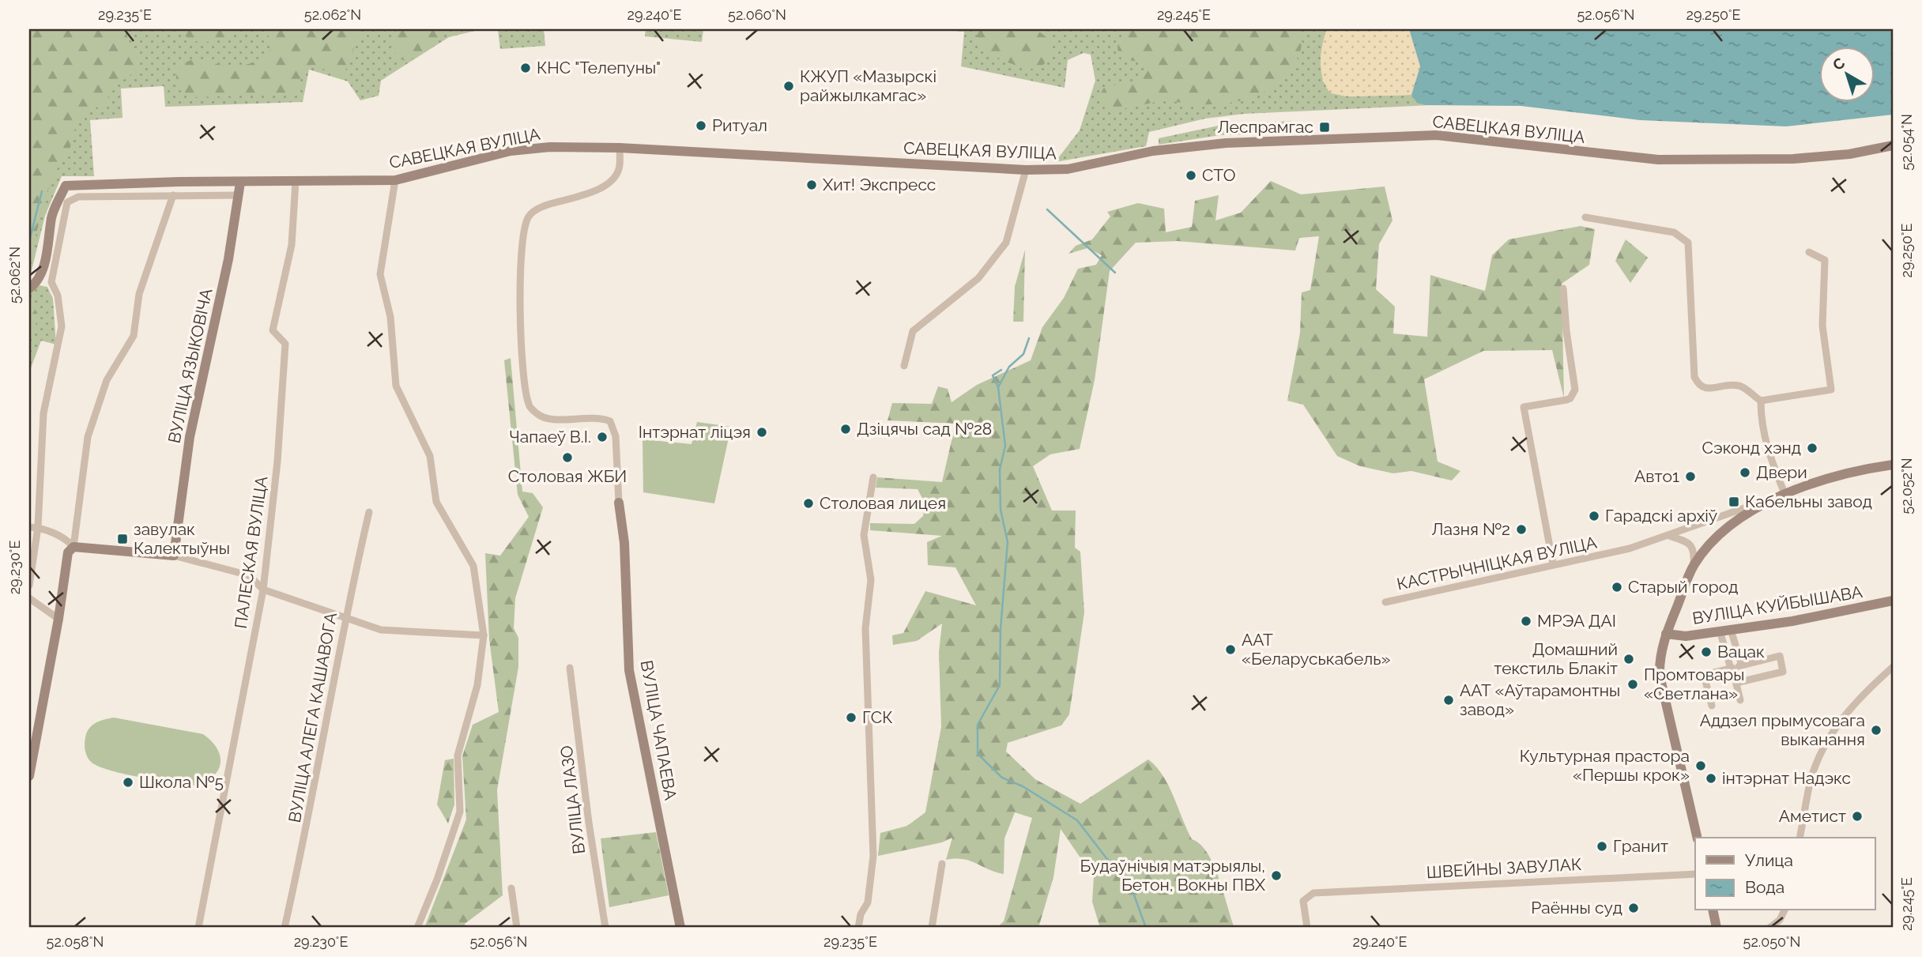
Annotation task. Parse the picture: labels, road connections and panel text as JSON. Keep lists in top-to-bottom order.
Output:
{
  "streets": {
    "street": [
      "САВЕЦКАЯ ВУЛІЦА",
      "ВУЛІЦА ЯЗЫКОВІЧА",
      "ПАЛЕСКАЯ ВУЛІЦА",
      "КАСТРЫЧНІЦКАЯ ВУЛІЦА",
      "ВУЛІЦА КУЙБЫШАВА",
      "ВУЛІЦА АЛЕГА КАШАВОГА",
      "ВУЛІЦА ЧАПАЕВА",
      "ВУЛІЦА ЛАЗО",
      "ШВЕЙНЫ ЗАВУЛАК"
    ]
  },
  "crossings": [
    ["САВЕЦКАЯ ВУЛІЦА", "ВУЛІЦА ЯЗЫКОВІЧА"],
    ["САВЕЦКАЯ ВУЛІЦА", "ПАЛЕСКАЯ ВУЛІЦА"]
  ],
  "places": {
    "other": [
      "КНС \"Телепуны\"",
      "КЖУП «Мазырскі райжылкамгас»",
      "Ритуал",
      "СТО",
      "Хит! Экспресс",
      "Дзіцячы сад №28",
      "Інтэрнат ліцэя",
      "Чапаеў В.І.",
      "Сэконд хэнд",
      "Столовая ЖБИ",
      "Двери",
      "Авто1",
      "Столовая лицея",
      "Гарадскі архіў",
      "Лазня №2",
      "Старый город",
      "МРЭА ДАІ",
      "ААТ «Беларуськабель»",
      "Вацак",
      "Домашний текстиль Блакіт",
      "Промтовары «Светлана»",
      "ААТ «Аўтарамонтны завод»",
      "ГСК",
      "Аддзел прымусовага выканання",
      "Культурная прастора «Першы крок»",
      "інтэрнат Надэкс",
      "Школа №5",
      "Аметист",
      "Гранит",
      "Будаўнічыя матэрыялы, Бетон, Вокны ПВХ",
      "Раённы суд"
    ],
    "transit": ["Леспрамгас", "Кабельны завод", "завулак Калектыўны"]
  },
  "legend": ["Улица", "Вода"],
  "north": "top left",
  "coordinates": [
    "29.235°E",
    "52.062°N",
    "29.240°E",
    "52.060°N",
    "29.245°E",
    "52.056°N",
    "29.250°E",
    "52.054°N",
    "52.052°N",
    "29.230°E",
    "52.058°N",
    "52.050°N"
  ]
}
